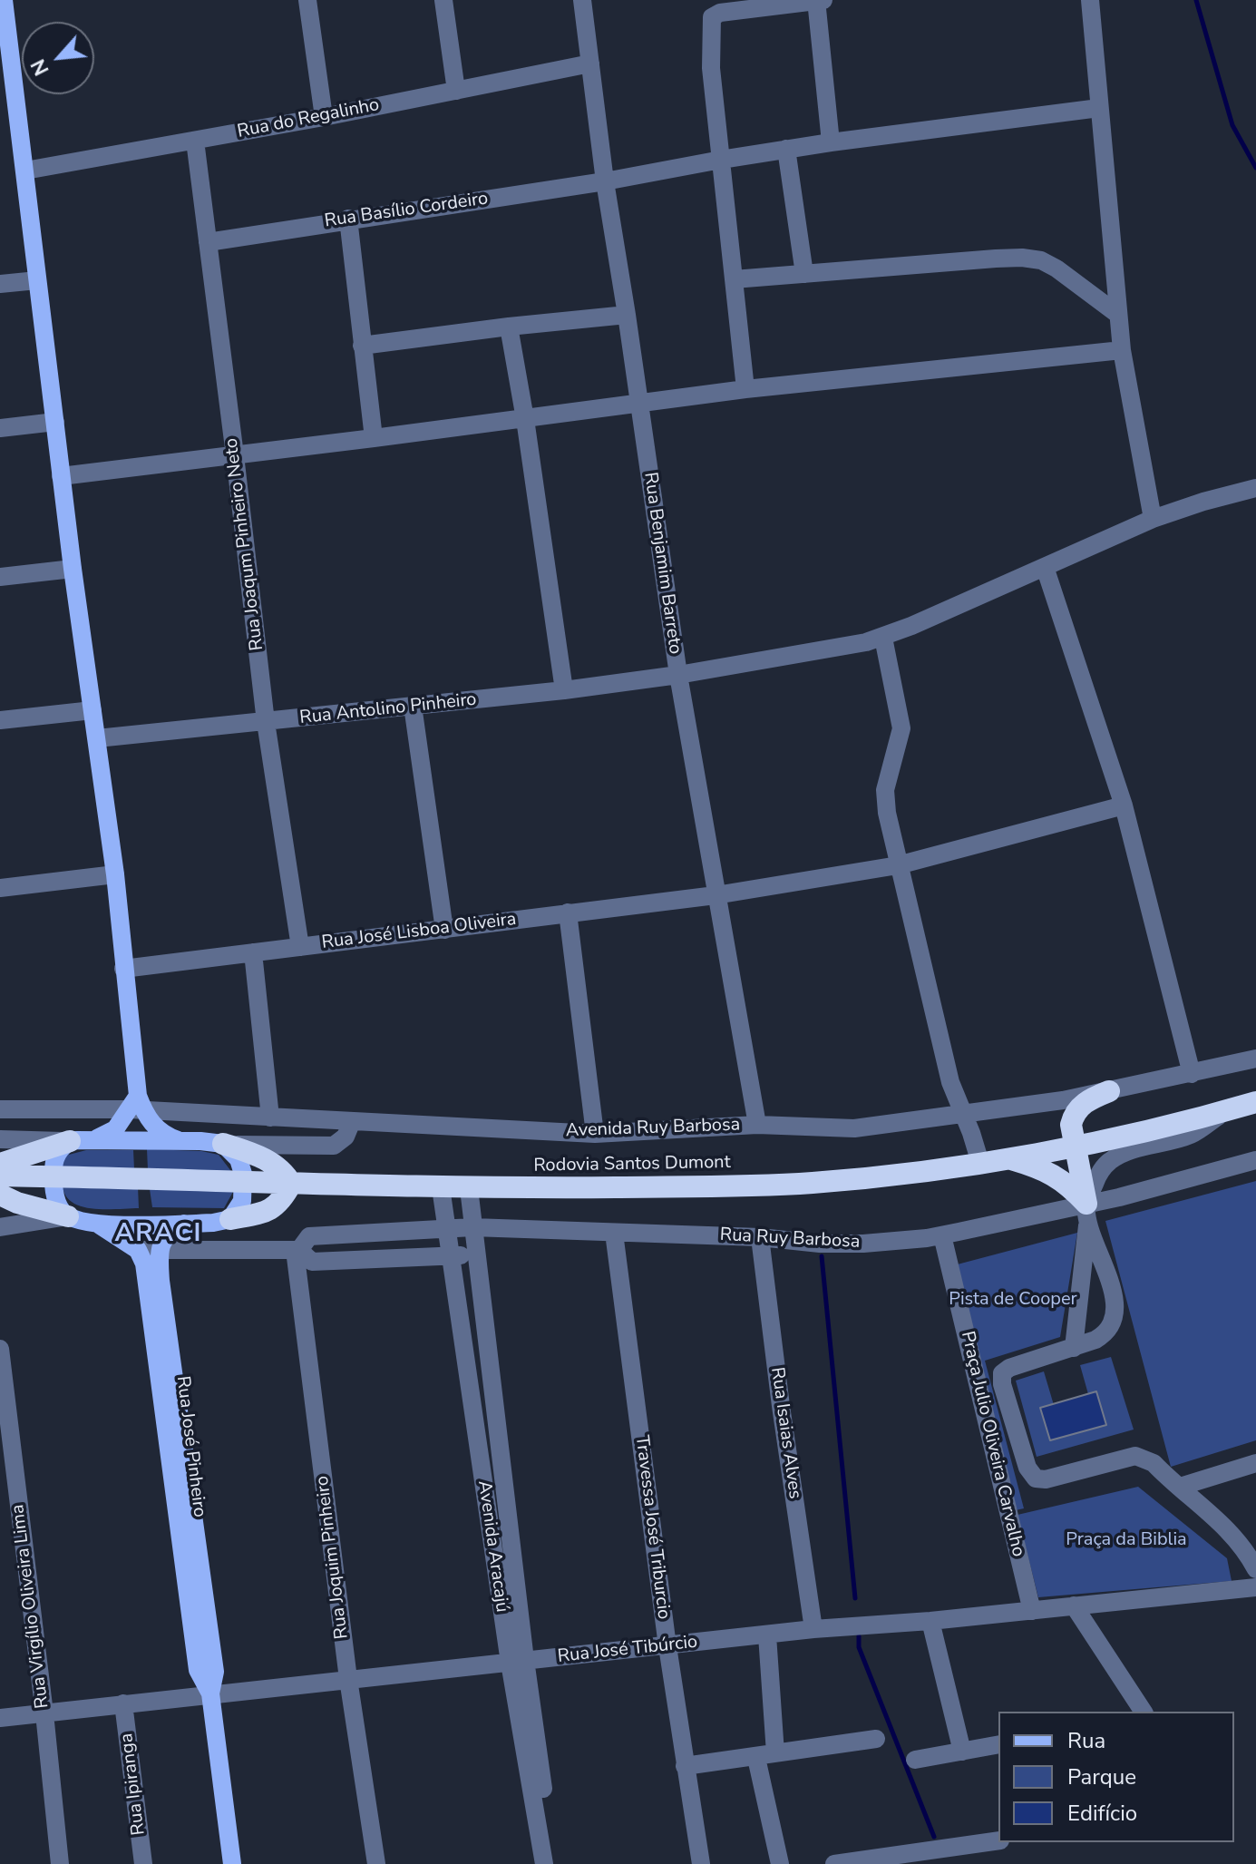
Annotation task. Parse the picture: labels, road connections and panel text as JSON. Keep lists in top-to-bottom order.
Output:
{
  "streets": {
    "highway": ["Rodovia Santos Dumont"],
    "main road": ["Rua José Pinheiro"],
    "street": [
      "Rua do Regalinho",
      "Rua Basílio Cordeiro",
      "Rua Joaqum Pinheiro Neto",
      "Rua Benjamim Barreto",
      "Rua Antolino Pinheiro",
      "Rua José Lisboa Oliveira",
      "Avenida Ruy Barbosa",
      "Rua Ruy Barbosa",
      "Rua Isaias Alves",
      "Praça Julio Oliveira Carvalho",
      "Travessa José Triburcio",
      "Avenida Aracajú",
      "Rua Joquim Pinheiro",
      "Rua Virgílio Oliveira Lima",
      "Rua José Tibúrcio",
      "Rua Ipiranga"
    ]
  },
  "crossings": [
    ["Rua do Regalinho", "Rua Joaqum Pinheiro Neto"],
    ["Rua do Regalinho", "Rua Benjamim Barreto"],
    ["Rua Basílio Cordeiro", "Rua Joaqum Pinheiro Neto"],
    ["Rua Basílio Cordeiro", "Rua Benjamim Barreto"],
    ["Rua Joaqum Pinheiro Neto", "Rua Antolino Pinheiro"],
    ["Rua Joaqum Pinheiro Neto", "Rua José Lisboa Oliveira"],
    ["Rua Benjamim Barreto", "Rua Antolino Pinheiro"],
    ["Rua Benjamim Barreto", "Rua José Lisboa Oliveira"],
    ["Rua Benjamim Barreto", "Avenida Ruy Barbosa"],
    ["Rodovia Santos Dumont", "Avenida Aracajú"],
    ["Rua Ruy Barbosa", "Rua Isaias Alves"],
    ["Rua Ruy Barbosa", "Praça Julio Oliveira Carvalho"],
    ["Rua Ruy Barbosa", "Travessa José Triburcio"],
    ["Rua Ruy Barbosa", "Avenida Aracajú"],
    ["Rua Ruy Barbosa", "Rua Joquim Pinheiro"],
    ["Rua Isaias Alves", "Rua José Tibúrcio"],
    ["Praça Julio Oliveira Carvalho", "Rua José Tibúrcio"],
    ["Rua José Pinheiro", "Rua José Tibúrcio"],
    ["Travessa José Triburcio", "Rua José Tibúrcio"],
    ["Avenida Aracajú", "Rua José Tibúrcio"],
    ["Rua Joquim Pinheiro", "Rua José Tibúrcio"],
    ["Rua Virgílio Oliveira Lima", "Rua José Tibúrcio"],
    ["Rua José Tibúrcio", "Rua Ipiranga"]
  ],
  "districts": ["ARACI"],
  "parks": ["Pista de Cooper", "Praça da Biblia"],
  "legend": ["Rua", "Parque", "Edifício"],
  "north": "bottom left"
}
